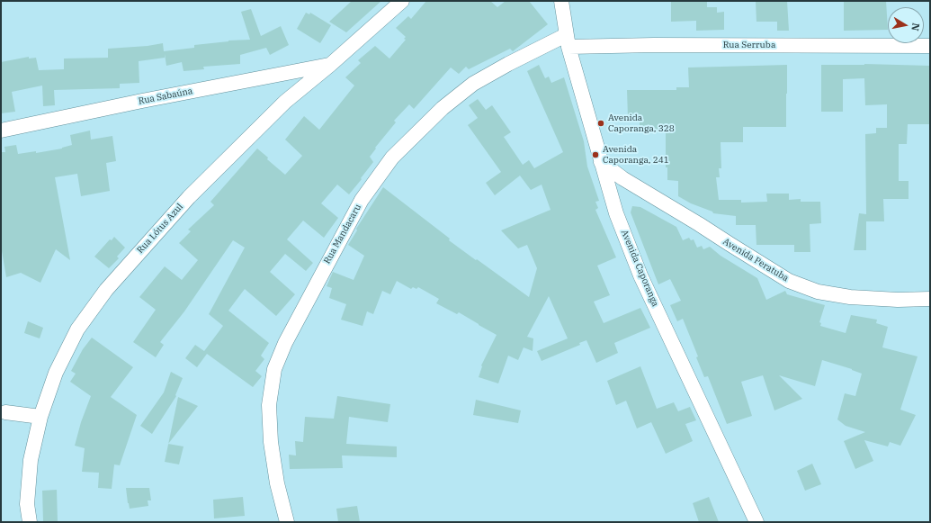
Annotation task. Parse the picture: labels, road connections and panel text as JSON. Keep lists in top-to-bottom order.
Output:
{
  "streets": {
    "street": [
      "Rua Serruba",
      "Rua Sabaúna",
      "Rua Lótus Azul",
      "Rua Mandacaru",
      "Avenida Peratuba",
      "Avenida Caporanga"
    ]
  },
  "crossings": [
    ["Rua Serruba", "Rua Mandacaru"],
    ["Rua Serruba", "Avenida Caporanga"],
    ["Rua Sabaúna", "Rua Lótus Azul"],
    ["Rua Mandacaru", "Avenida Caporanga"],
    ["Avenida Peratuba", "Avenida Caporanga"]
  ],
  "places": ["Avenida Caporanga, 328", "Avenida Caporanga, 241"],
  "north": "right"
}
